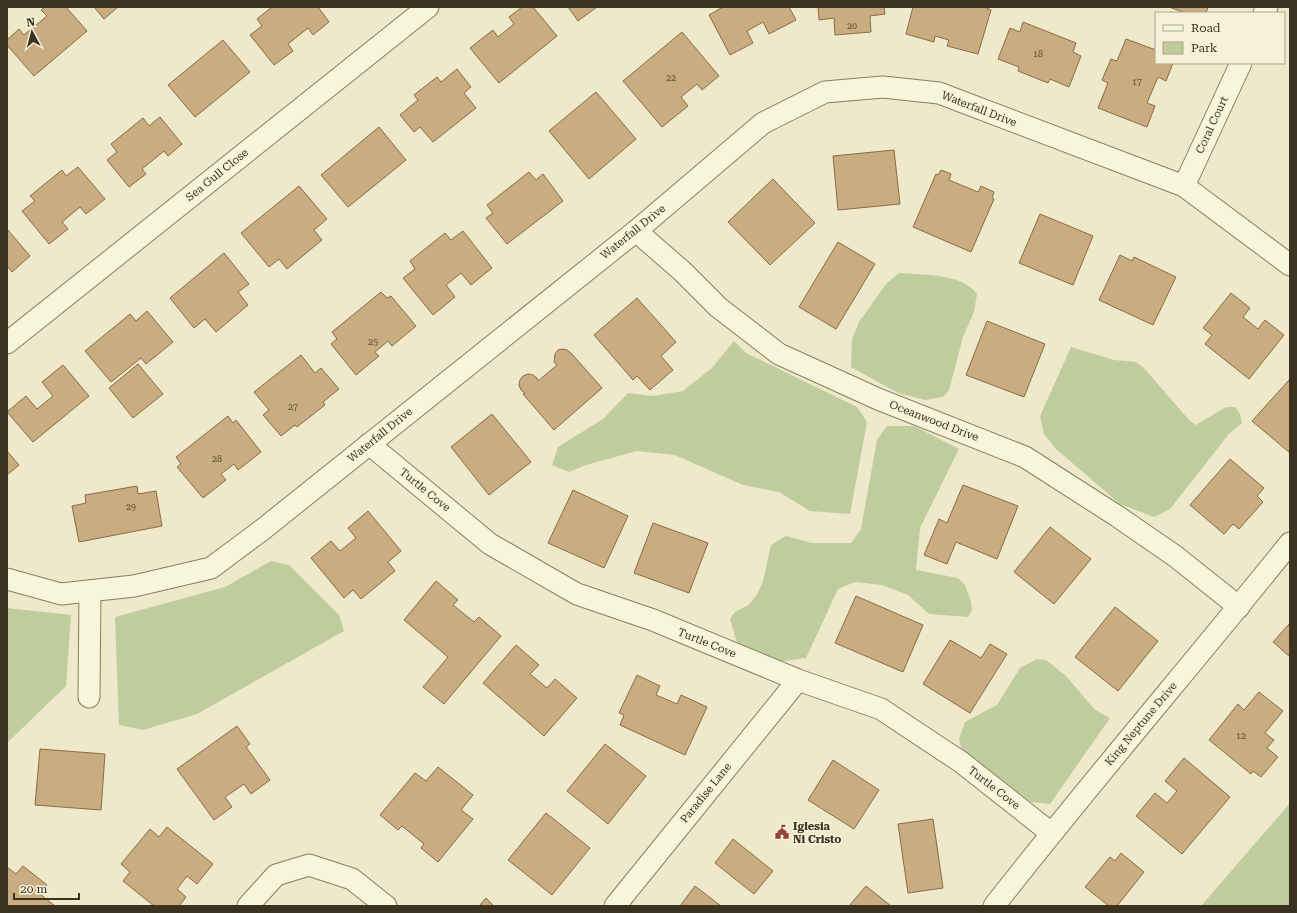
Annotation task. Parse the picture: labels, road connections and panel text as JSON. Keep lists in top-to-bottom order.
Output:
{
  "streets": {
    "street": [
      "Waterfall Drive",
      "Coral Court",
      "Sea Gull Close",
      "Oceanwood Drive",
      "Turtle Cove",
      "King Neptune Drive",
      "Paradise Lane"
    ]
  },
  "crossings": [
    ["Waterfall Drive", "Coral Court"],
    ["Waterfall Drive", "Oceanwood Drive"],
    ["Waterfall Drive", "Turtle Cove"],
    ["Oceanwood Drive", "King Neptune Drive"],
    ["Turtle Cove", "King Neptune Drive"],
    ["Turtle Cove", "Paradise Lane"]
  ],
  "places": {
    "public building": ["Iglesia Ni Cristo"]
  },
  "house_numbers": [
    "20",
    "18",
    "22",
    "17",
    "25",
    "27",
    "28",
    "29",
    "12"
  ],
  "legend": ["Road", "Park"],
  "scale_bar": "20 m",
  "north": "top"
}
